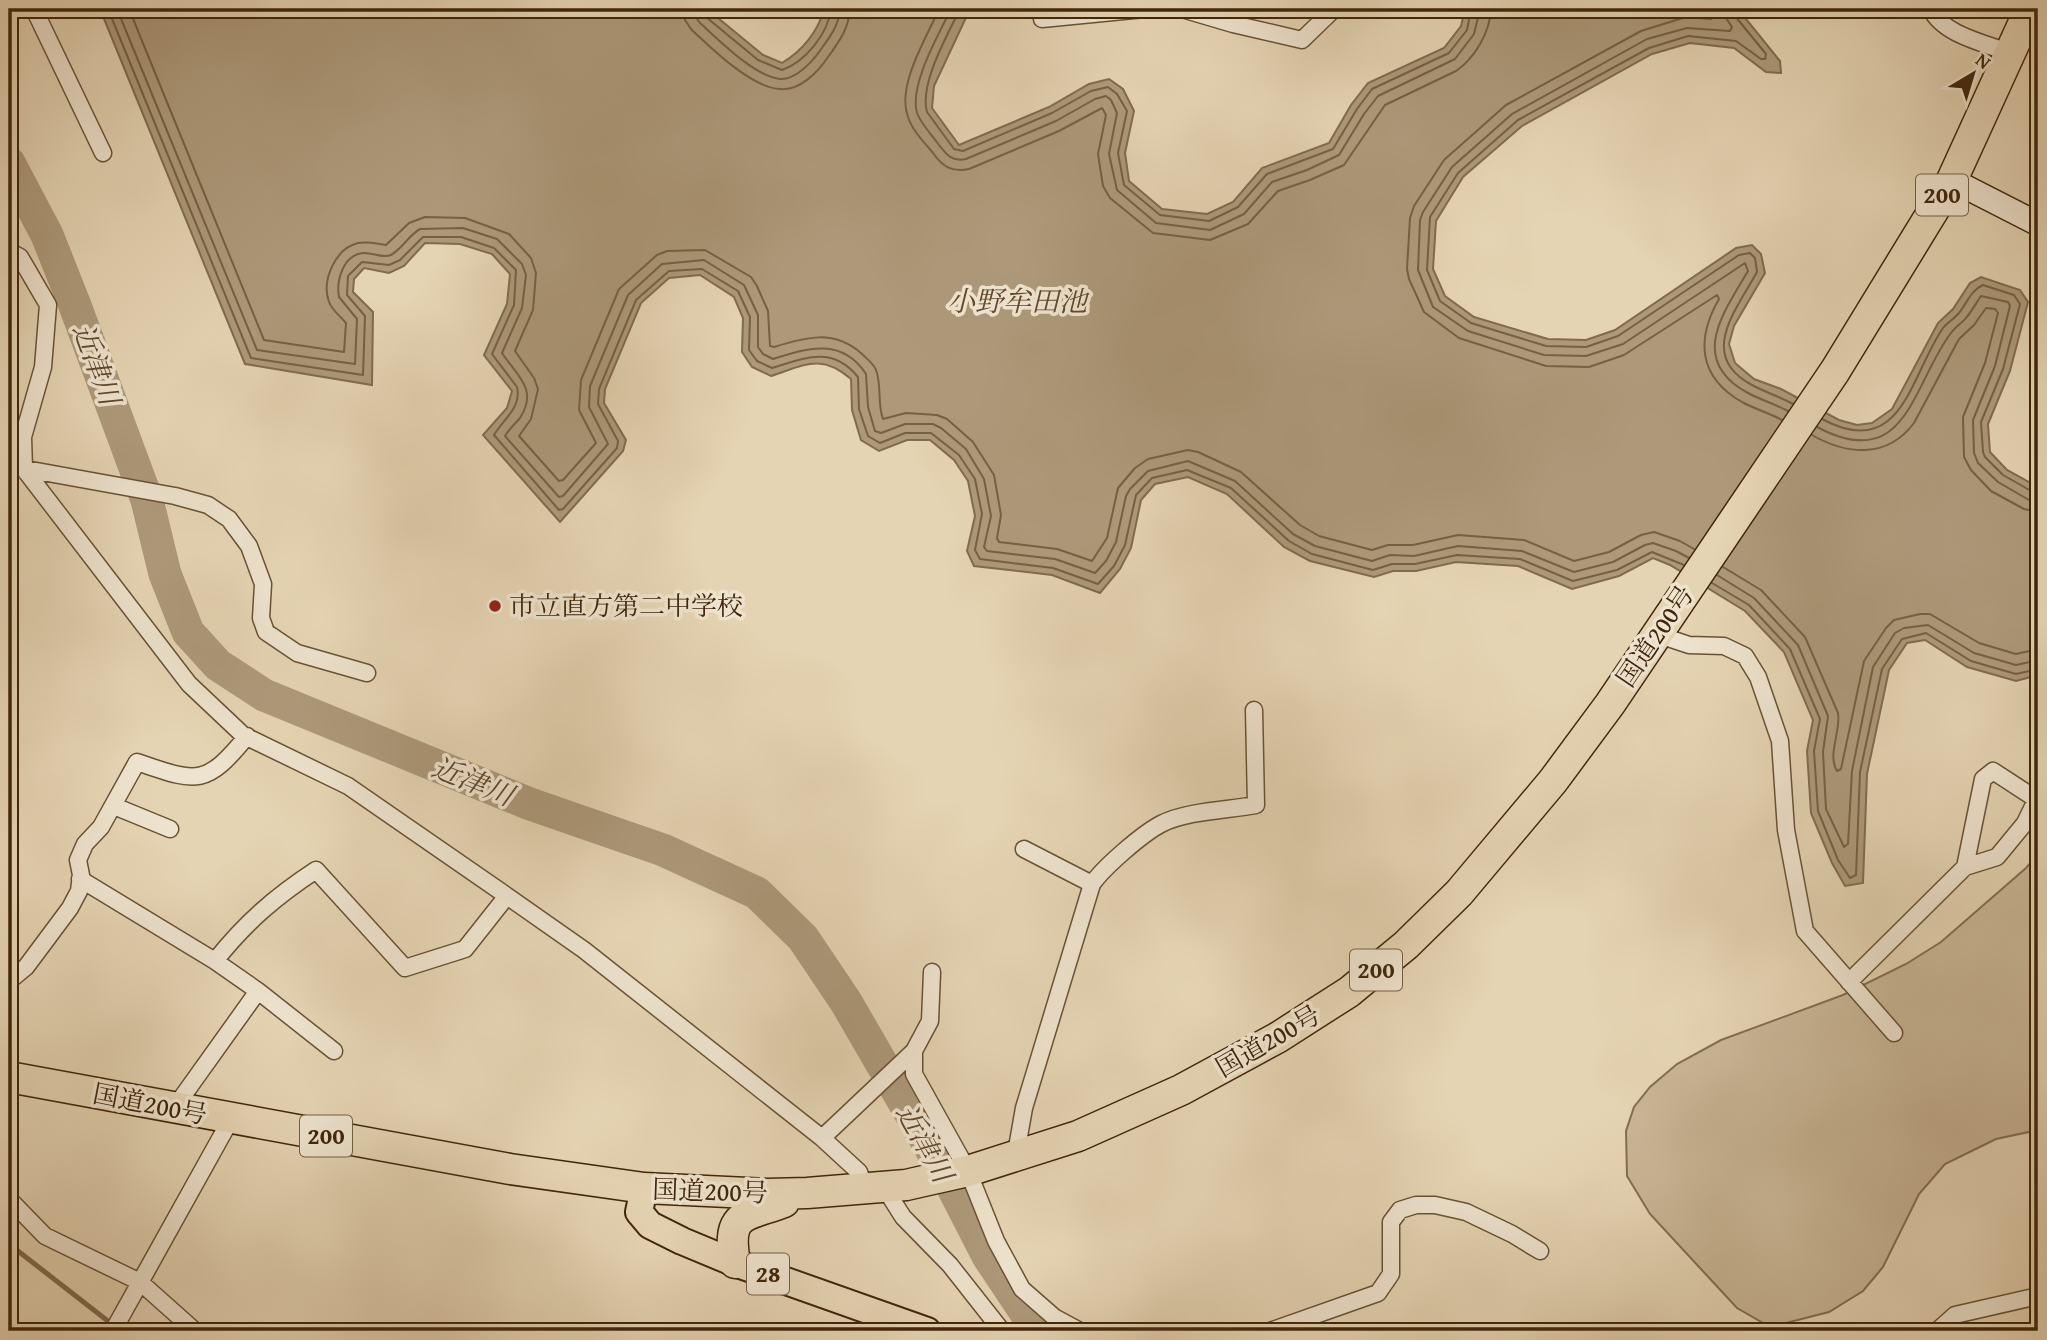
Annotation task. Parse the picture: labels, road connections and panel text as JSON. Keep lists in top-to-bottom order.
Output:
{
  "streets": {
    "highway": ["200", "国道200号"],
    "main road": ["28"]
  },
  "crossings": [
    ["国道200号", "28"]
  ],
  "water": ["小野牟田池", "近津川"],
  "places": ["市立直方第二中学校"],
  "north": "top right"
}
